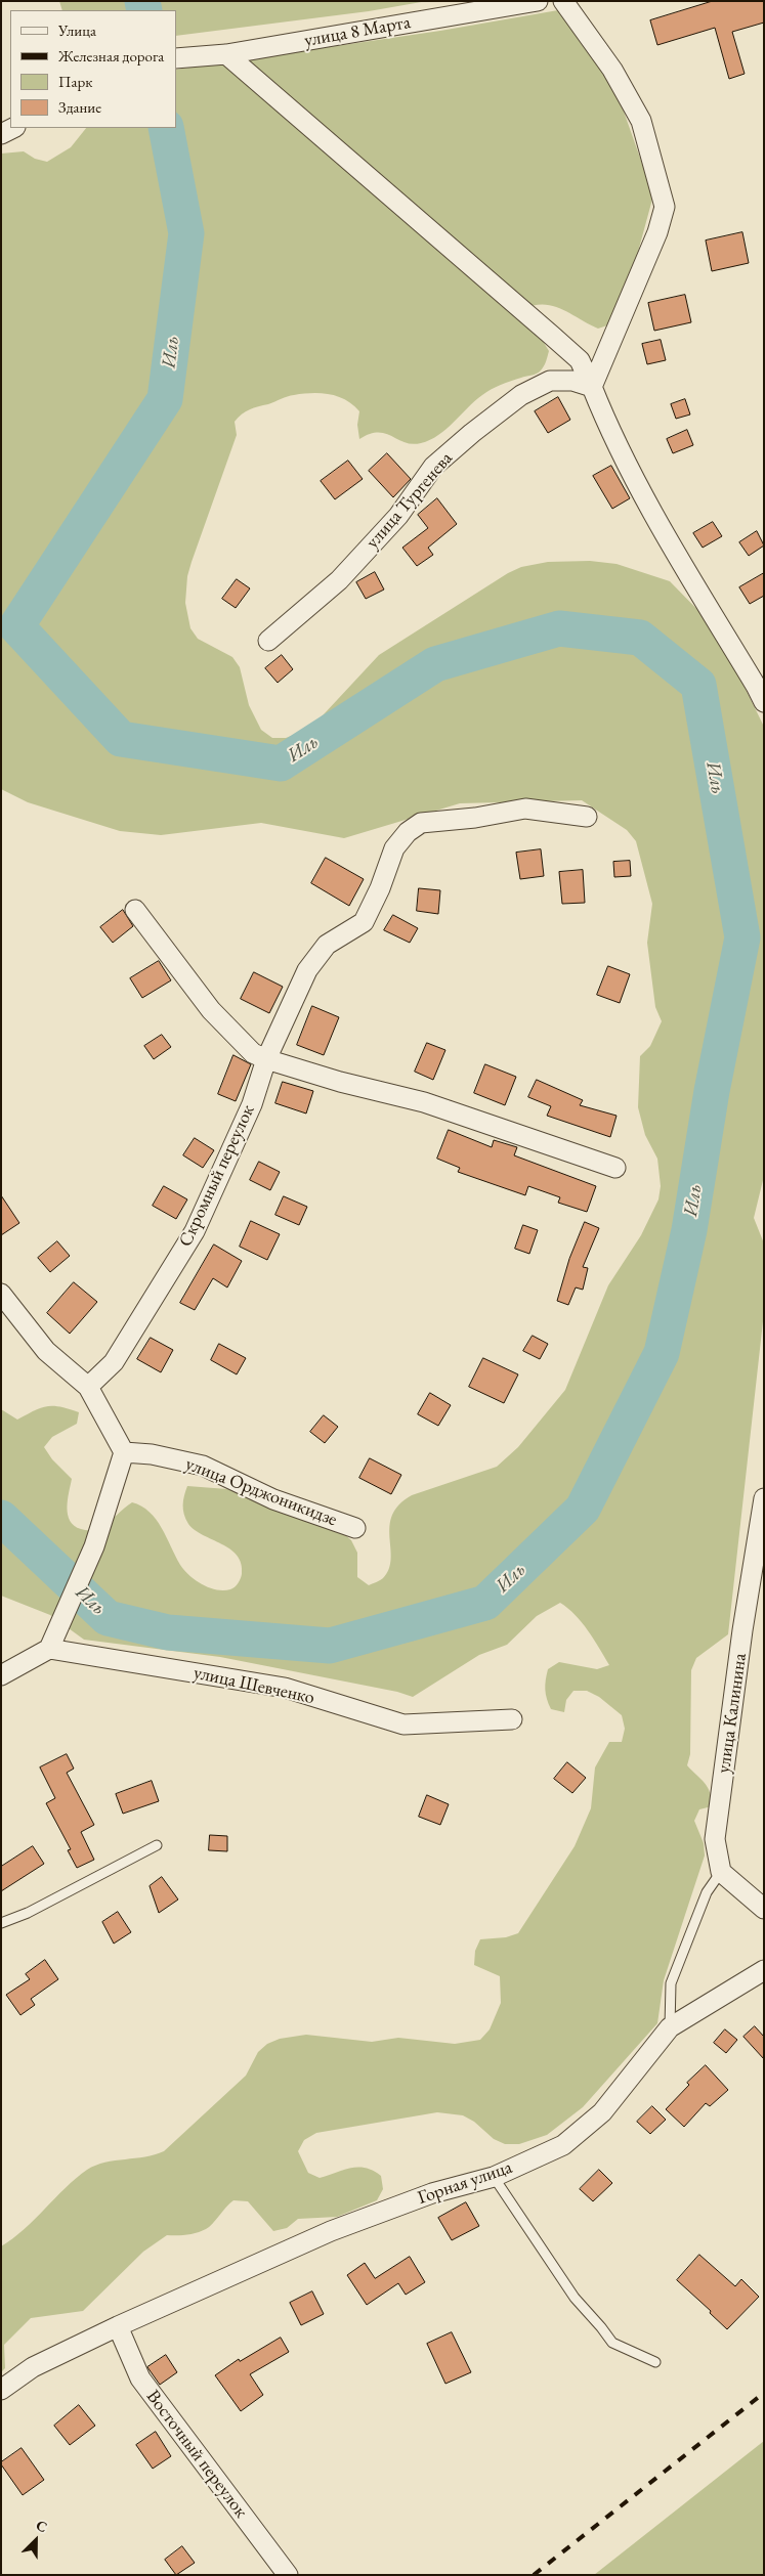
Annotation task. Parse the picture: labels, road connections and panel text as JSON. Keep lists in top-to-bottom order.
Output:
{
  "streets": {
    "street": [
      "улица 8 Марта",
      "улица Тургенева",
      "Скромный переулок",
      "улица Орджоникидзе",
      "улица Шевченко",
      "улица Калинина",
      "Горная улица",
      "Восточный переулок"
    ]
  },
  "crossings": [
    ["Горная улица", "Восточный переулок"]
  ],
  "water": ["Иль"],
  "legend": [
    "Улица",
    "Железная дорога",
    "Парк",
    "Здание"
  ],
  "north": "top right"
}
